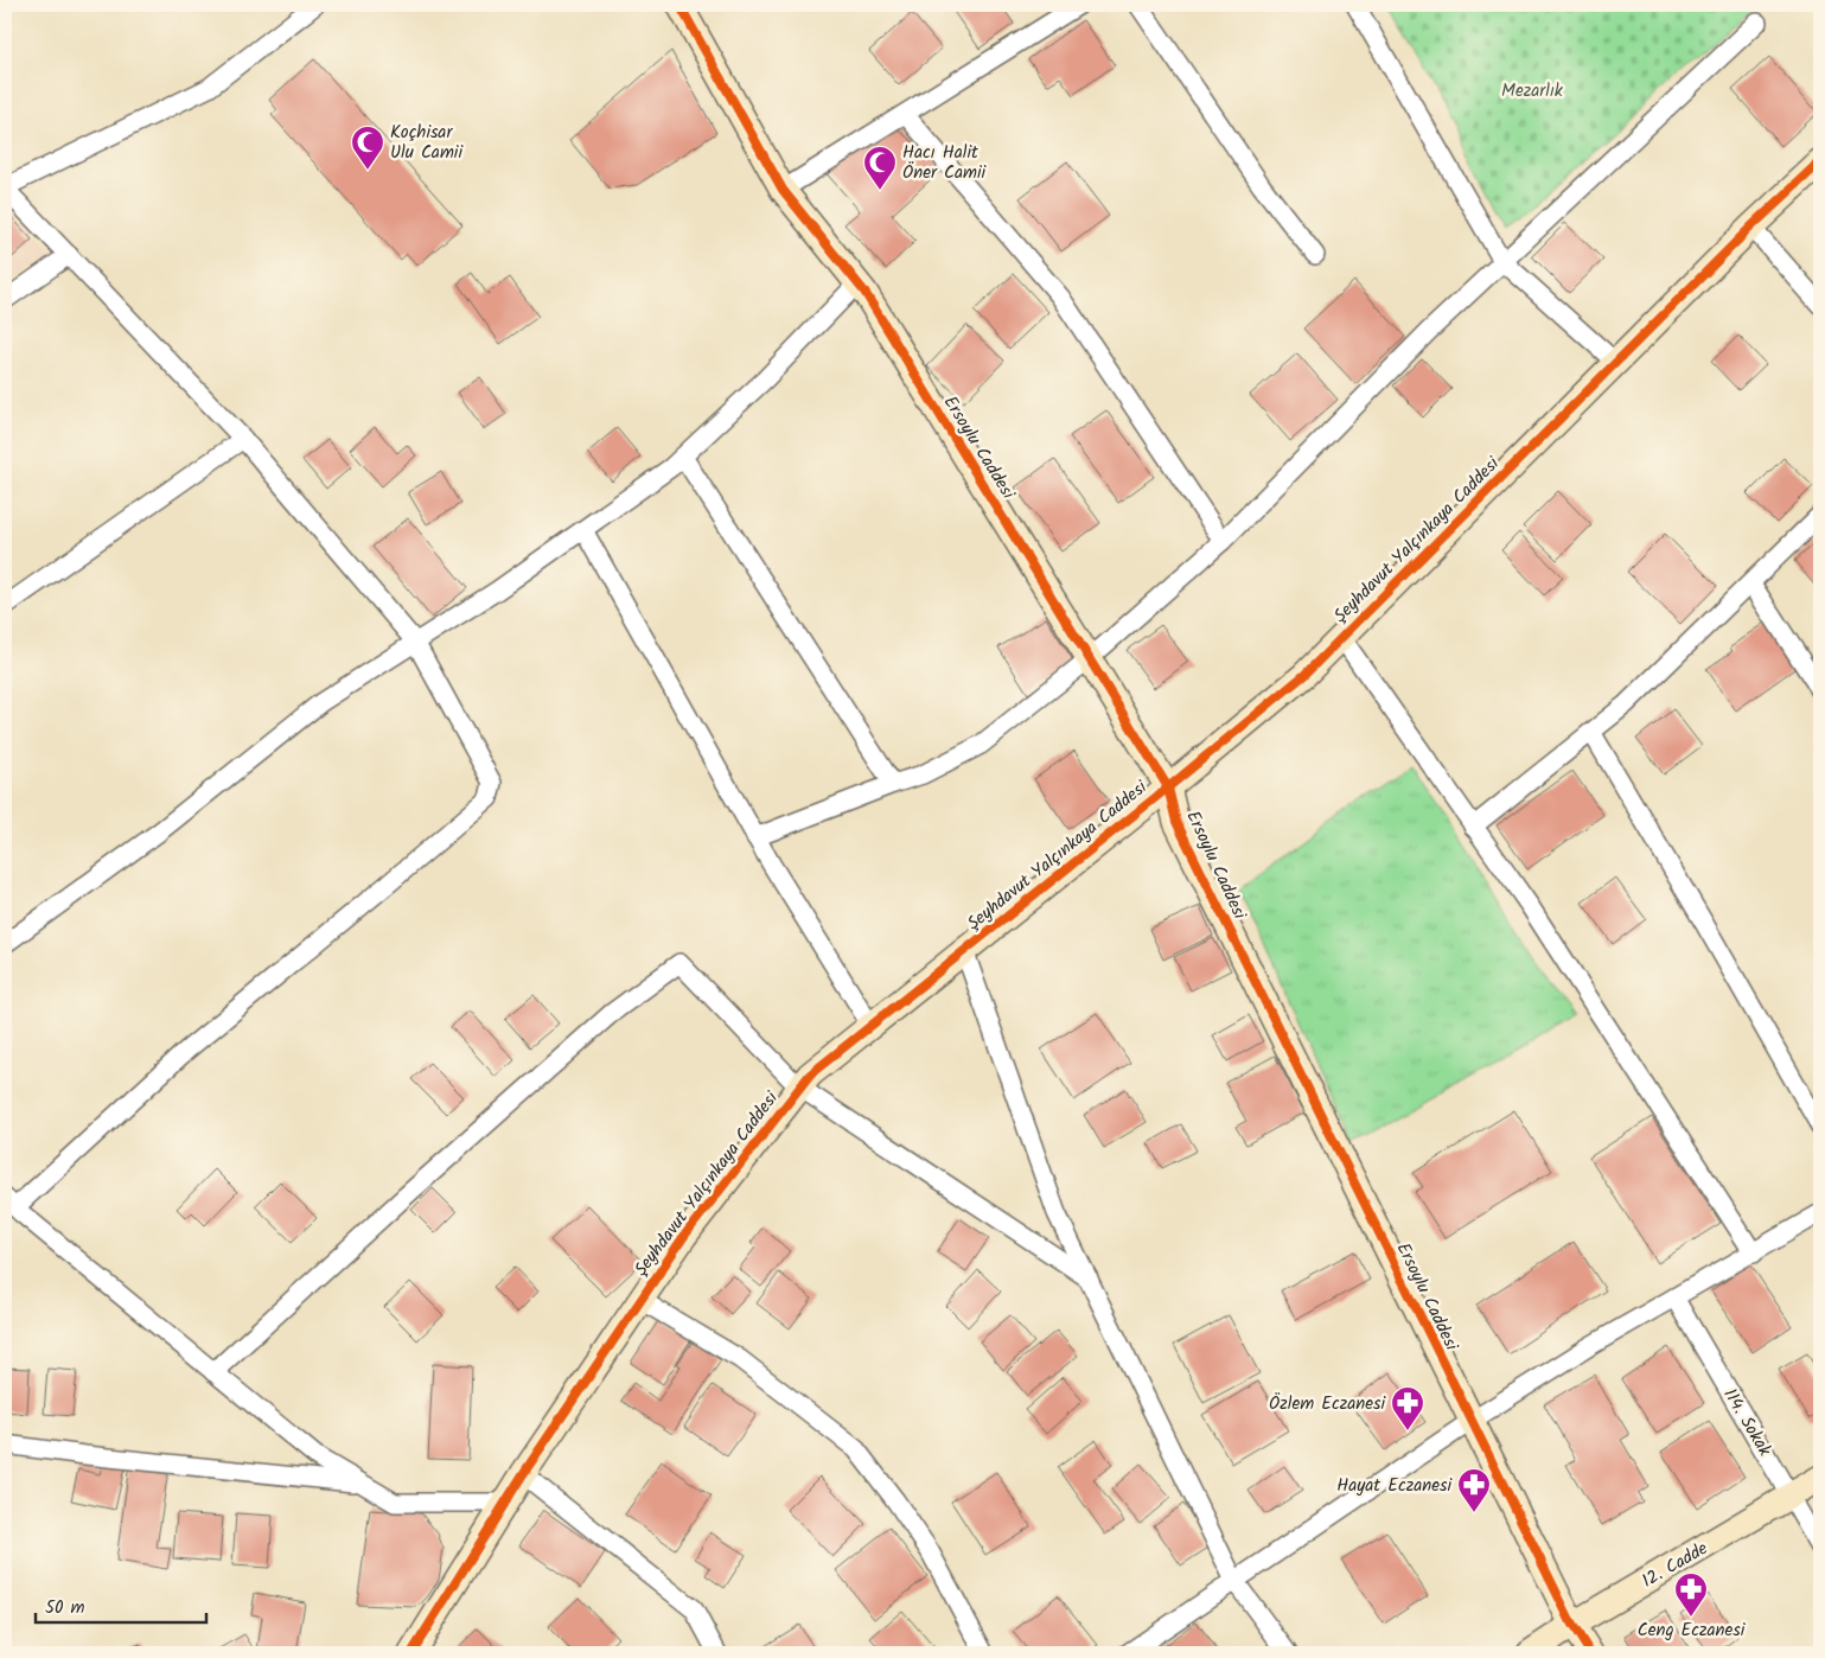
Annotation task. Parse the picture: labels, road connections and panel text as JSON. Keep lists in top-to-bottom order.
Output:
{
  "streets": {
    "street": [
      "Ersoylu Caddesi",
      "Şeyhdavut Yalçınkaya Caddesi",
      "114. Sokak",
      "12. Cadde"
    ]
  },
  "crossings": [
    ["Ersoylu Caddesi", "Şeyhdavut Yalçınkaya Caddesi"],
    ["Ersoylu Caddesi", "12. Cadde"],
    ["114. Sokak", "12. Cadde"]
  ],
  "parks": ["Mezarlık"],
  "places": {
    "mosque": ["Koçhisar Ulu Camii", "Hacı Halit Öner Camii"],
    "pharmacy": ["Özlem Eczanesi", "Hayat Eczanesi", "Ceng Eczanesi"]
  },
  "scale_bar": "50 m"
}
